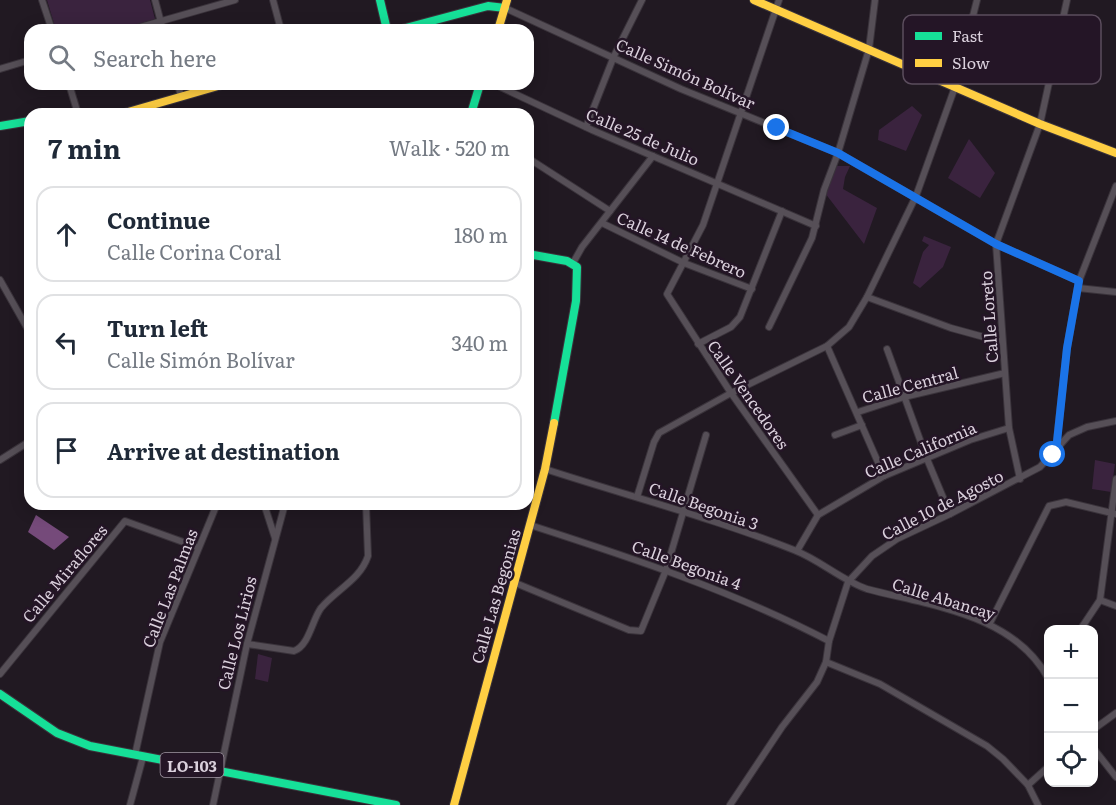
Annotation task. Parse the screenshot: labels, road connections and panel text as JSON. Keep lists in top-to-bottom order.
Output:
{
  "streets": {
    "street": [
      "Calle Simón Bolívar",
      "Calle 25 de Julio",
      "Calle 14 de Febrero",
      "Calle Loreto",
      "Calle Central",
      "Calle Vencedores",
      "Calle California",
      "Calle 10 de Agosto",
      "Calle Begonia 3",
      "Calle Begonia 4",
      "Calle Miraflores",
      "Calle Las Palmas",
      "Calle Las Begonias",
      "Calle Abancay",
      "Calle Los Lirios",
      "LO-103"
    ]
  },
  "crossings": [
    ["Calle Simón Bolívar", "Calle Loreto"],
    ["Calle 14 de Febrero", "Calle Vencedores"],
    ["Calle Loreto", "Calle Central"],
    ["Calle Loreto", "Calle California"],
    ["Calle Loreto", "Calle 10 de Agosto"],
    ["Calle Vencedores", "Calle California"],
    ["Calle California", "Calle Begonia 3"],
    ["Calle 10 de Agosto", "Calle Begonia 3"],
    ["Calle 10 de Agosto", "Calle Begonia 4"],
    ["Calle 10 de Agosto", "Calle Abancay"],
    ["Calle Begonia 3", "Calle Las Begonias"],
    ["Calle Begonia 3", "Calle Abancay"],
    ["Calle Begonia 4", "Calle Las Begonias"],
    ["Calle Miraflores", "Calle Las Palmas"],
    ["Calle Las Palmas", "LO-103"],
    ["Calle Los Lirios", "LO-103"]
  ],
  "legend": ["Fast", "Slow"],
  "page": {
    "search": "Search here",
    "heading": ["7 min", "Walk · 520 m"],
    "list": [
      ["Continue", "Calle Corina Coral", "180 m"],
      ["Turn left", "Calle Simón Bolívar", "340 m"],
      "Arrive at destination"
    ],
    "map_buttons": ["+", "−"]
  }
}
